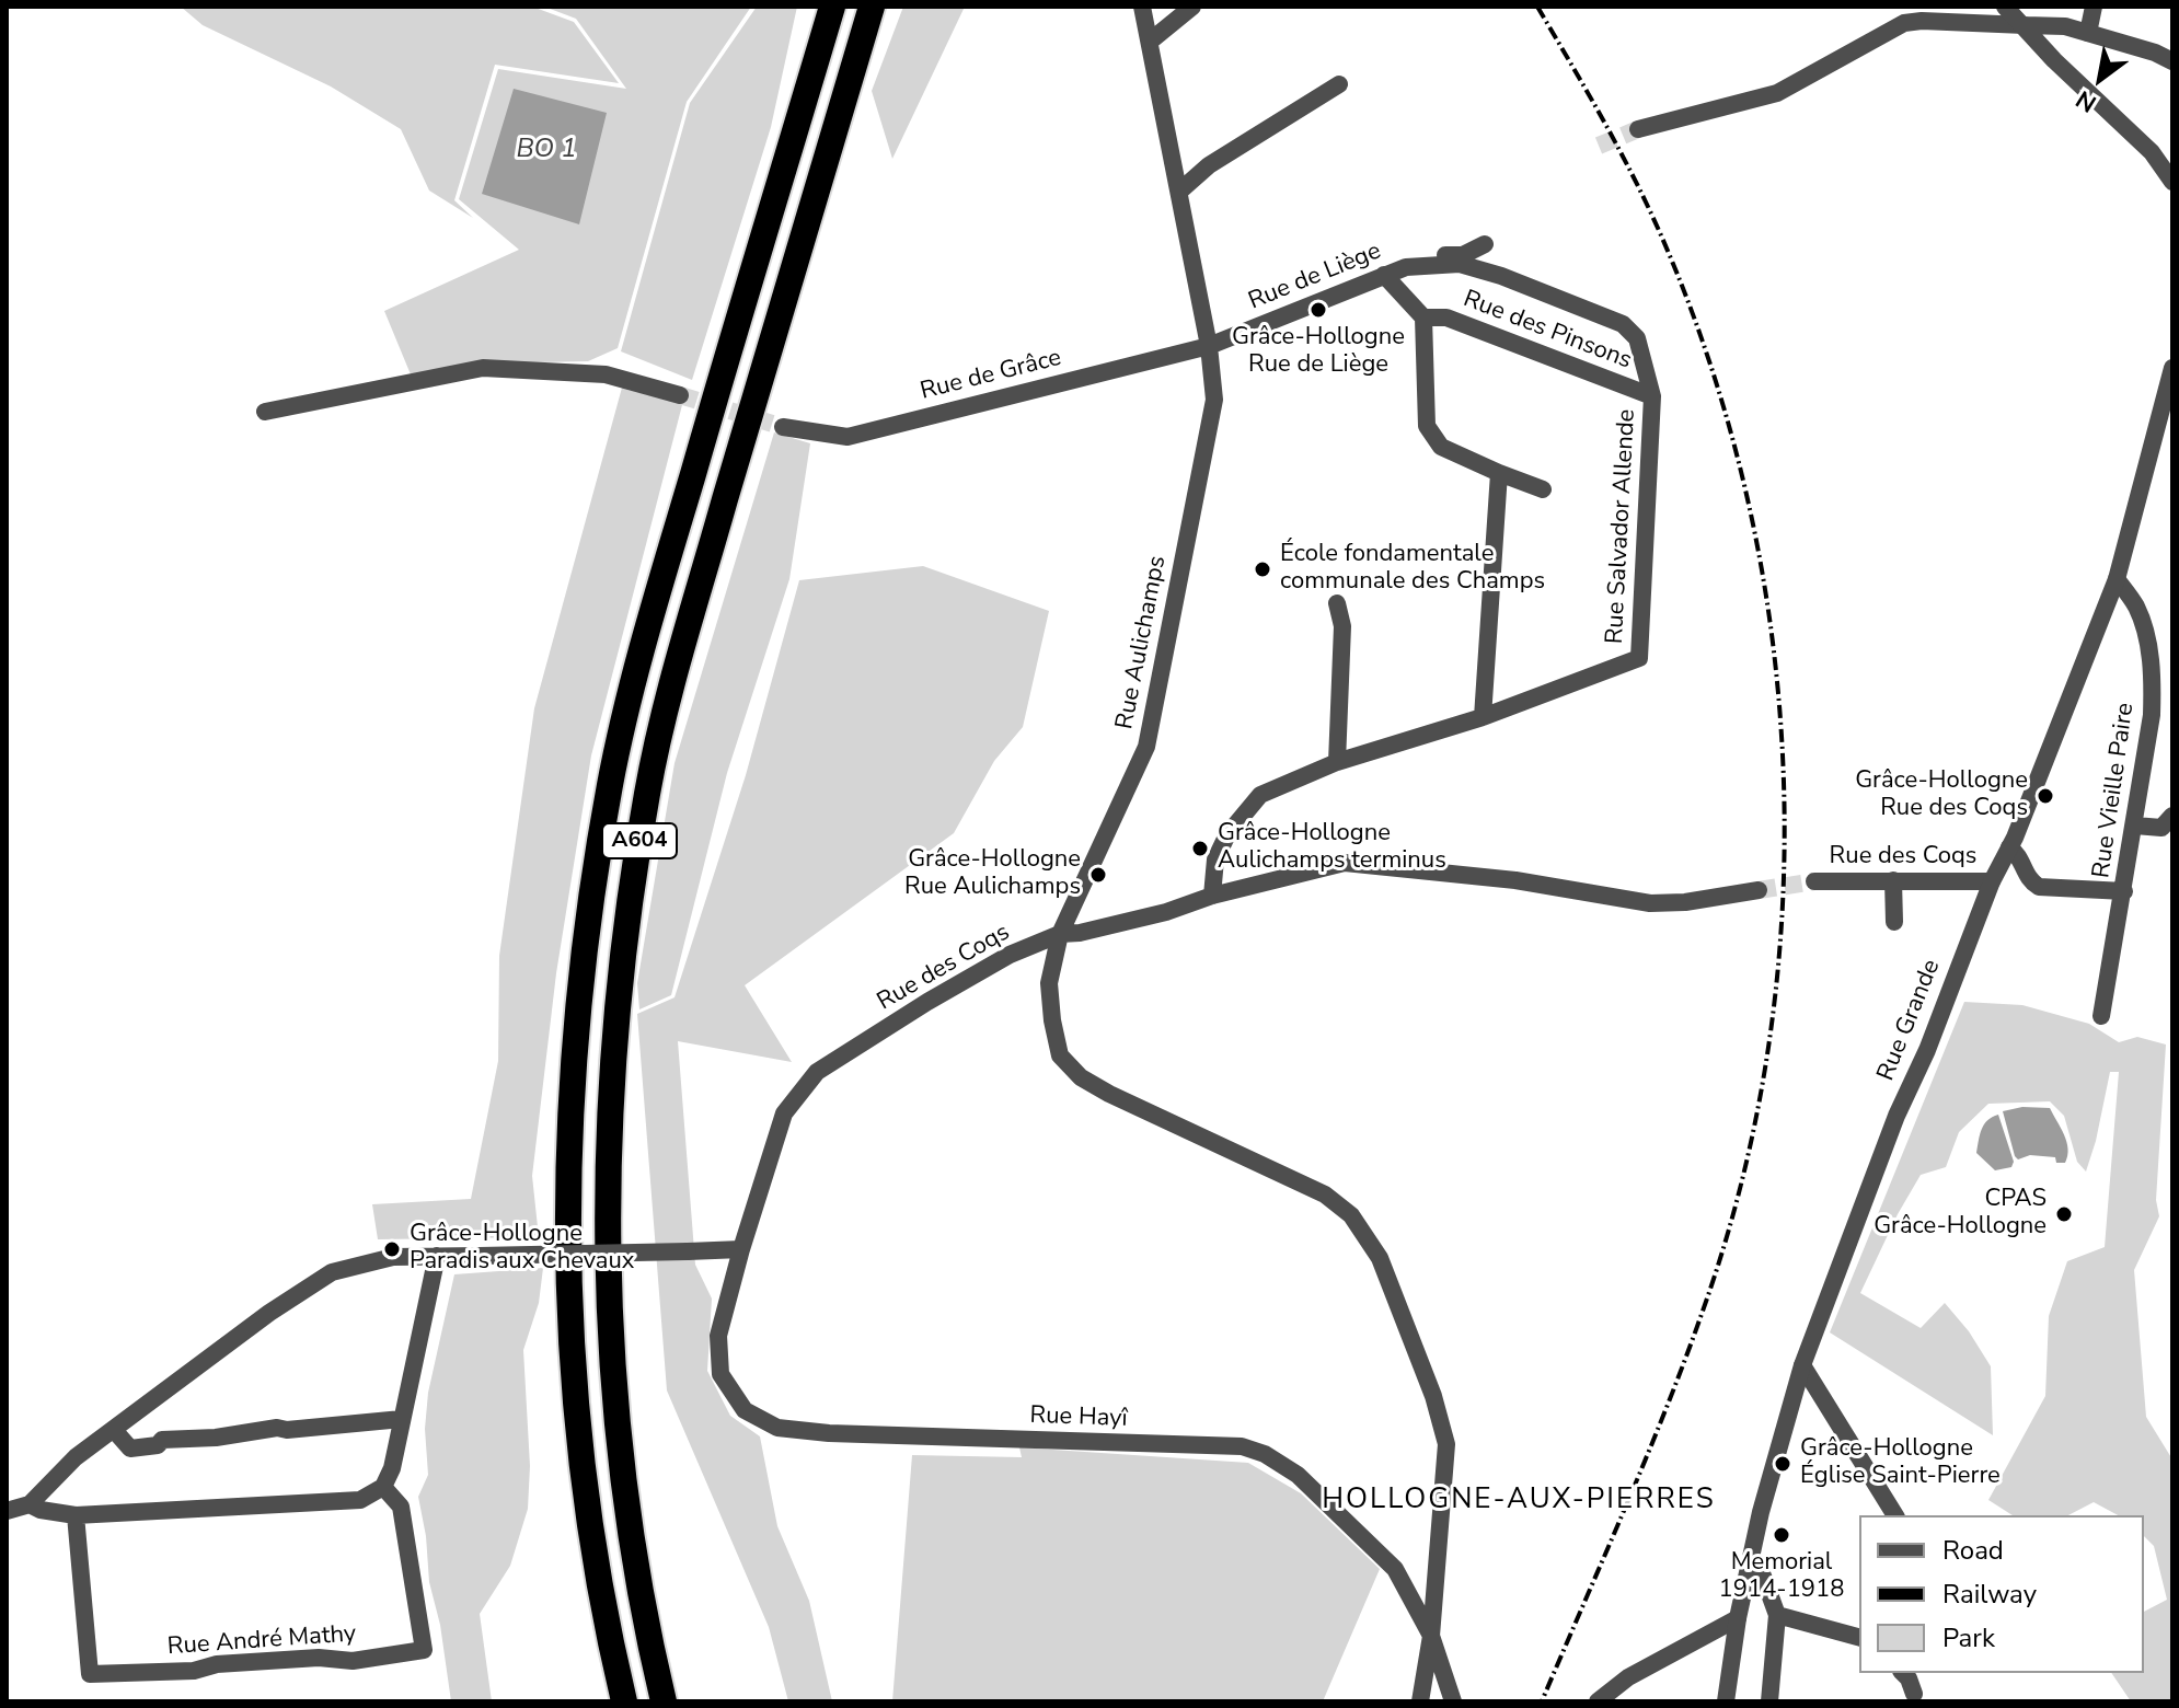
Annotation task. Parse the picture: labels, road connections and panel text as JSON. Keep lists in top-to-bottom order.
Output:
{
  "streets": {
    "highway": ["A604"],
    "street": [
      "Rue de Liège",
      "Rue des Pinsons",
      "Rue de Grâce",
      "Rue Salvador Allende",
      "Rue Aulichamps",
      "Rue Vieille Paire",
      "Rue des Coqs",
      "Rue Grande",
      "Rue Hayî",
      "Rue André Mathy"
    ]
  },
  "crossings": [
    ["Rue de Liège", "Rue de Grâce"],
    ["Rue de Liège", "Rue Salvador Allende"],
    ["Rue de Liège", "Rue Aulichamps"],
    ["Rue des Pinsons", "Rue Salvador Allende"],
    ["Rue de Grâce", "Rue Aulichamps"],
    ["Rue Salvador Allende", "Rue des Coqs"],
    ["Rue Aulichamps", "Rue des Coqs"],
    ["Rue Aulichamps", "Rue Hayî"],
    ["Rue Vieille Paire", "Rue Grande"],
    ["Rue des Coqs", "Rue Grande"],
    ["Rue des Coqs", "Rue Hayî"]
  ],
  "districts": ["HOLLOGNE-AUX-PIERRES"],
  "water": ["BO 1"],
  "places": [
    "Grâce-Hollogne Rue de Liège",
    "École fondamentale communale des Champs",
    "Grâce-Hollogne Rue des Coqs",
    "Grâce-Hollogne Aulichamps terminus",
    "Grâce-Hollogne Rue Aulichamps",
    "CPAS Grâce-Hollogne",
    "Grâce-Hollogne Paradis aux Chevaux",
    "Grâce-Hollogne Église Saint-Pierre",
    "Memorial 1914-1918"
  ],
  "legend": ["Road", "Railway", "Park"],
  "north": "bottom left"
}
